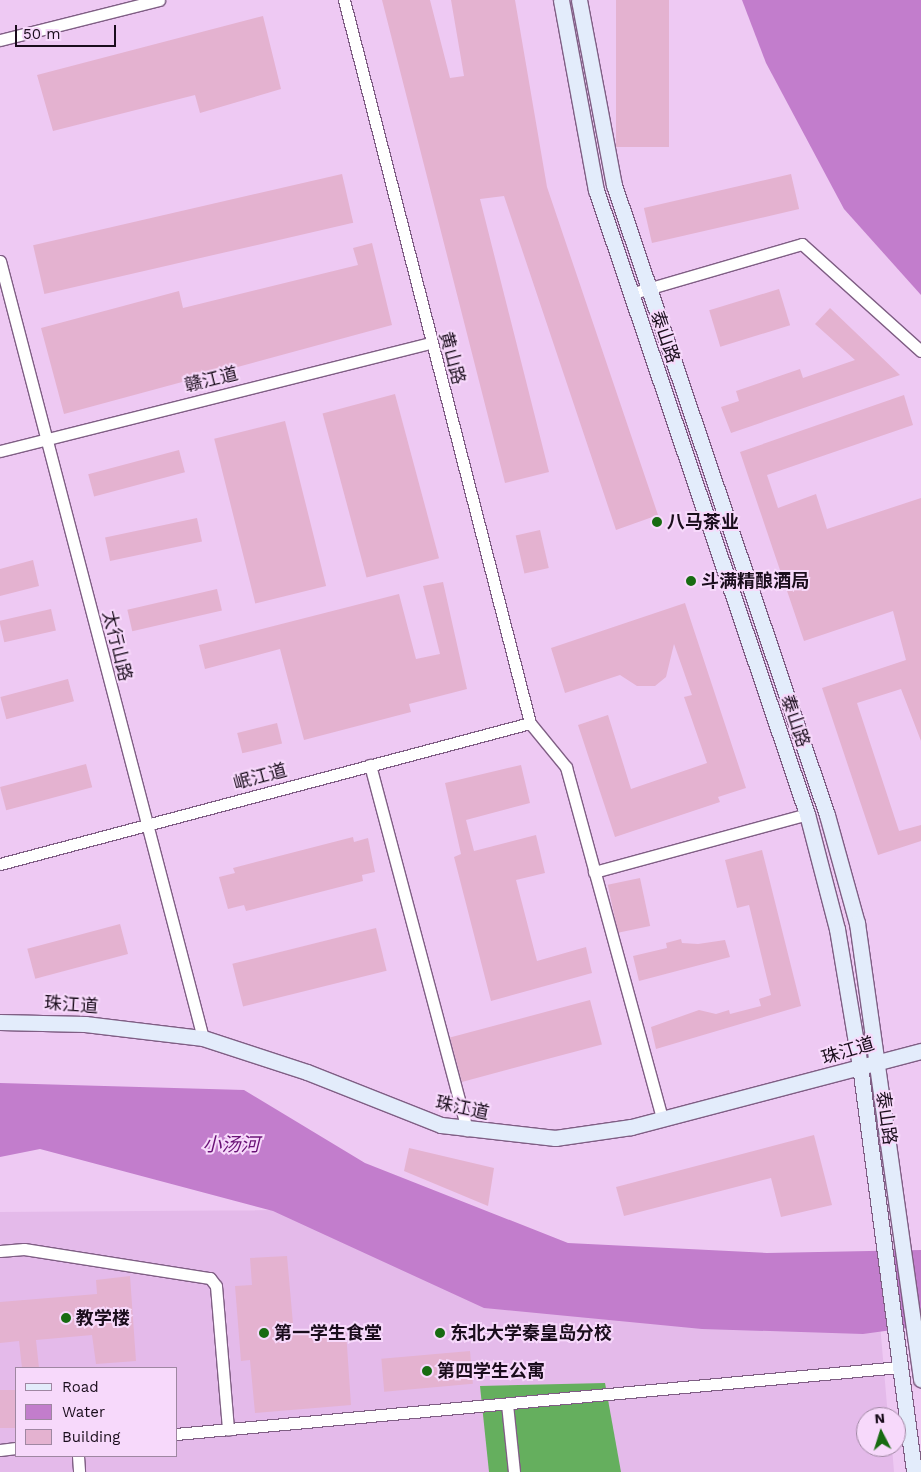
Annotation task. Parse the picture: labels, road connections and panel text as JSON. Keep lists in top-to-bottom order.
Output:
{
  "streets": {
    "street": [
      "泰山路",
      "黄山路",
      "赣江道",
      "太行山路",
      "岷江道",
      "珠江道"
    ]
  },
  "crossings": [
    ["泰山路", "珠江道"],
    ["黄山路", "赣江道"],
    ["黄山路", "岷江道"],
    ["赣江道", "太行山路"],
    ["太行山路", "岷江道"],
    ["太行山路", "珠江道"]
  ],
  "water": ["小汤河"],
  "places": [
    "八马茶业",
    "斗满精酿酒局",
    "教学楼",
    "第一学生食堂",
    "东北大学秦皇岛分校",
    "第四学生公寓"
  ],
  "legend": ["Road", "Water", "Building"],
  "scale_bar": "50 m",
  "north": "top"
}
